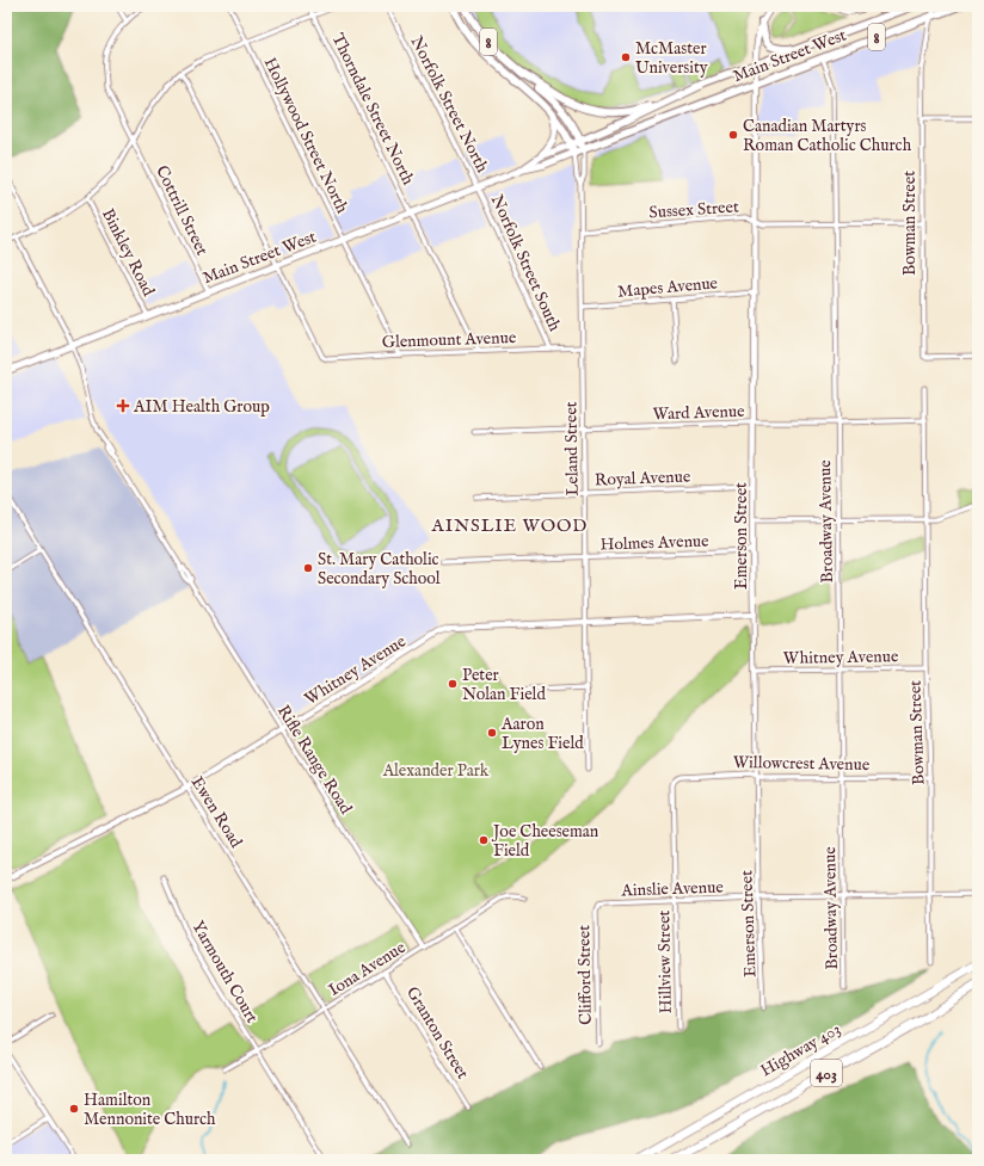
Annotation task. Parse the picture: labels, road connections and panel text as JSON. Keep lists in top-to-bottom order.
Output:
{
  "streets": {
    "highway": ["Highway 403", "403"],
    "main road": ["8", "Main Street West"],
    "street": [
      "Norfolk Street North",
      "Thorndale Street North",
      "Hollywood Street North",
      "Sussex Street",
      "Cottrill Street",
      "Bowman Street",
      "Binkley Road",
      "Norfolk Street South",
      "Mapes Avenue",
      "Glenmount Avenue",
      "Ward Avenue",
      "Leland Street",
      "Royal Avenue",
      "Broadway Avenue",
      "Emerson Street",
      "Holmes Avenue",
      "Whitney Avenue",
      "Rifle Range Road",
      "Willowcrest Avenue",
      "Ewen Road",
      "Ainslie Avenue",
      "Hillview Street",
      "Iona Avenue",
      "Yarmouth Court",
      "Clifford Street",
      "Granton Street"
    ]
  },
  "crossings": [
    ["8", "Main Street West"],
    ["8", "Leland Street"],
    ["Main Street West", "Norfolk Street North"],
    ["Main Street West", "Thorndale Street North"],
    ["Main Street West", "Hollywood Street North"],
    ["Main Street West", "Cottrill Street"],
    ["Main Street West", "Bowman Street"],
    ["Main Street West", "Binkley Road"],
    ["Main Street West", "Norfolk Street South"],
    ["Main Street West", "Glenmount Avenue"],
    ["Main Street West", "Leland Street"],
    ["Main Street West", "Broadway Avenue"],
    ["Main Street West", "Emerson Street"],
    ["Main Street West", "Rifle Range Road"],
    ["Norfolk Street North", "Norfolk Street South"],
    ["Thorndale Street North", "Glenmount Avenue"],
    ["Hollywood Street North", "Glenmount Avenue"],
    ["Sussex Street", "Bowman Street"],
    ["Sussex Street", "Leland Street"],
    ["Sussex Street", "Broadway Avenue"],
    ["Sussex Street", "Emerson Street"],
    ["Bowman Street", "Ward Avenue"],
    ["Bowman Street", "Whitney Avenue"],
    ["Bowman Street", "Willowcrest Avenue"],
    ["Bowman Street", "Ainslie Avenue"],
    ["Norfolk Street South", "Glenmount Avenue"],
    ["Mapes Avenue", "Leland Street"],
    ["Mapes Avenue", "Emerson Street"],
    ["Glenmount Avenue", "Leland Street"],
    ["Ward Avenue", "Leland Street"],
    ["Ward Avenue", "Broadway Avenue"],
    ["Ward Avenue", "Emerson Street"],
    ["Leland Street", "Royal Avenue"],
    ["Leland Street", "Holmes Avenue"],
    ["Leland Street", "Whitney Avenue"],
    ["Royal Avenue", "Emerson Street"],
    ["Broadway Avenue", "Whitney Avenue"],
    ["Broadway Avenue", "Willowcrest Avenue"],
    ["Broadway Avenue", "Ainslie Avenue"],
    ["Emerson Street", "Holmes Avenue"],
    ["Emerson Street", "Whitney Avenue"],
    ["Emerson Street", "Willowcrest Avenue"],
    ["Emerson Street", "Ainslie Avenue"],
    ["Whitney Avenue", "Rifle Range Road"],
    ["Whitney Avenue", "Ewen Road"],
    ["Rifle Range Road", "Iona Avenue"],
    ["Willowcrest Avenue", "Hillview Street"],
    ["Ewen Road", "Iona Avenue"],
    ["Ainslie Avenue", "Hillview Street"],
    ["Ainslie Avenue", "Clifford Street"],
    ["Iona Avenue", "Yarmouth Court"],
    ["Iona Avenue", "Granton Street"]
  ],
  "districts": ["AINSLIE WOOD"],
  "parks": ["Alexander Park"],
  "places": {
    "other": [
      "McMaster University",
      "Canadian Martyrs Roman Catholic Church",
      "St. Mary Catholic Secondary School",
      "Peter Nolan Field",
      "Aaron Lynes Field",
      "Joe Cheeseman Field",
      "Hamilton Mennonite Church"
    ],
    "health": ["AIM Health Group"]
  }
}
